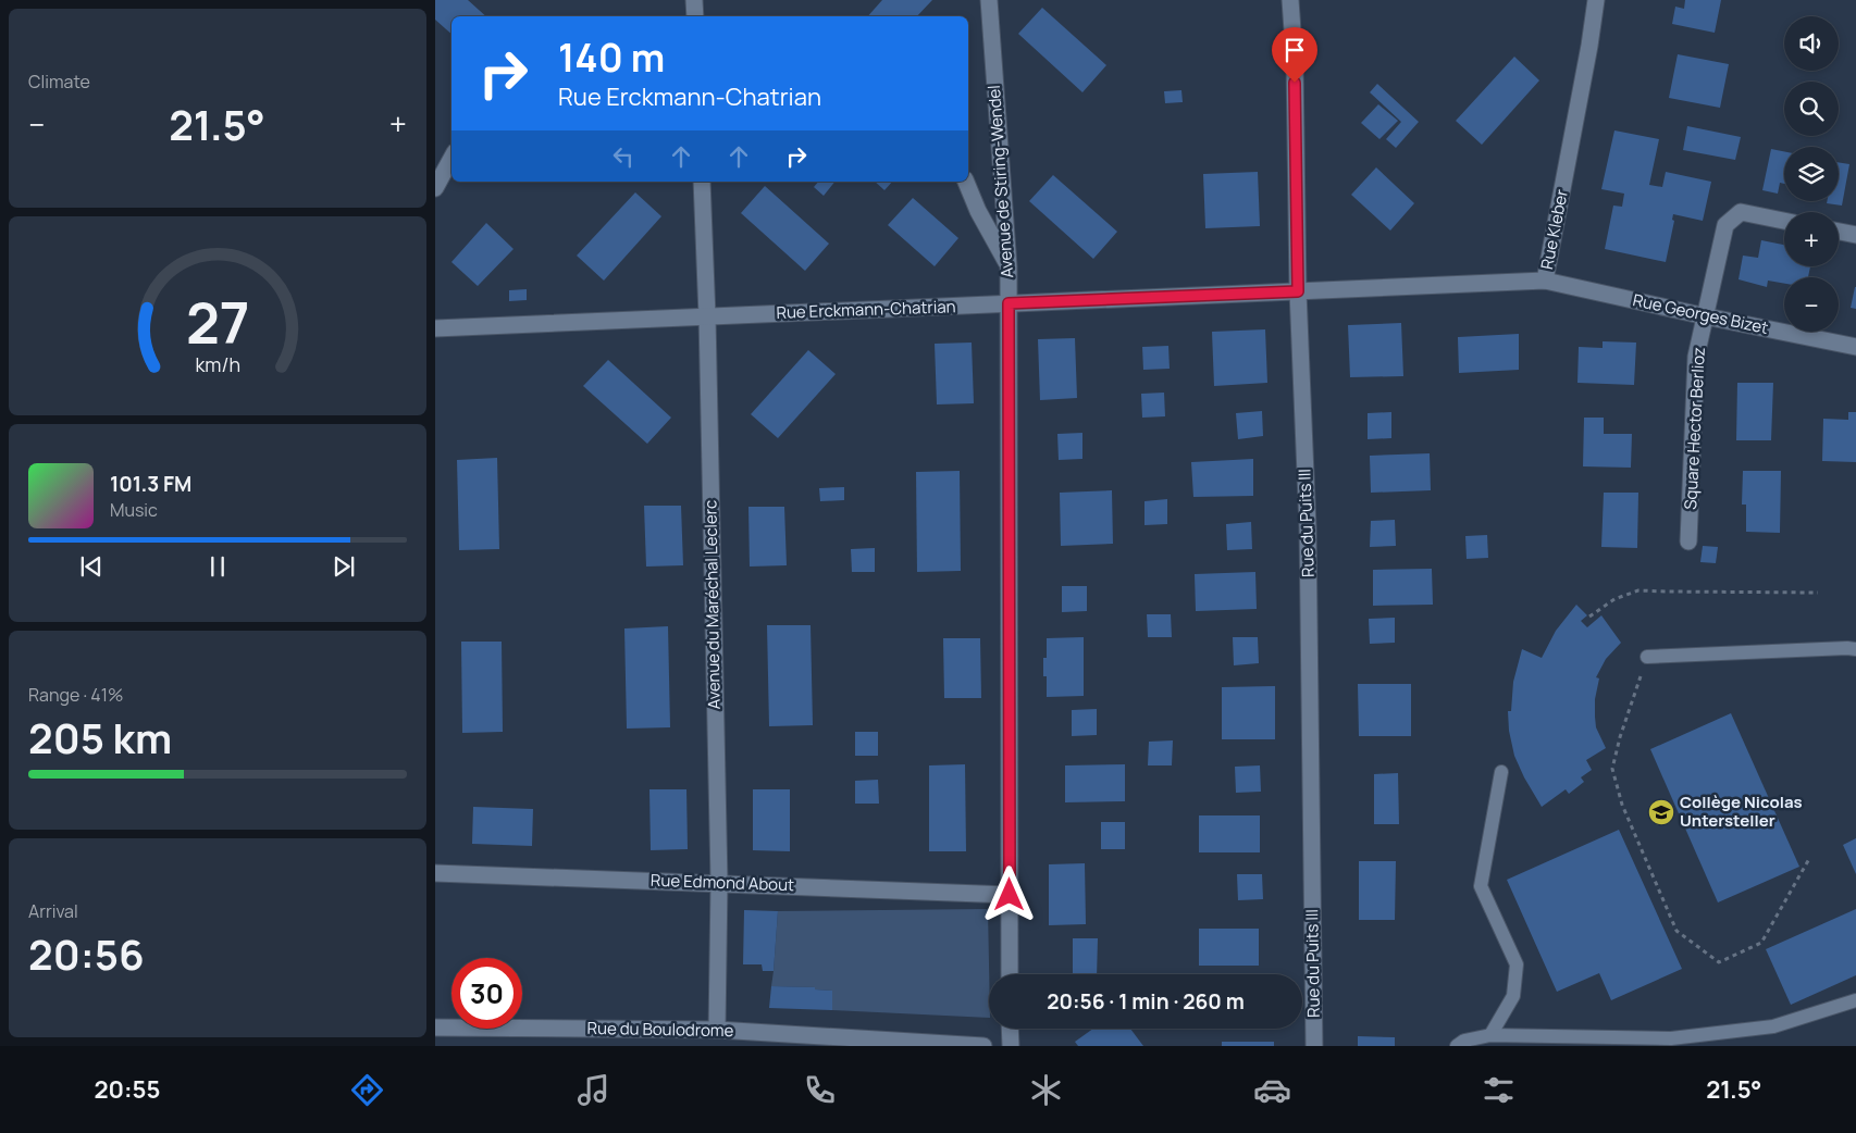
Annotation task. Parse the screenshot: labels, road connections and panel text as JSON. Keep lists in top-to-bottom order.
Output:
{
  "streets": {
    "street": [
      "Avenue de Stiring-Wendel",
      "Rue Kleber",
      "Rue Erckmann-Chatrian",
      "Rue Georges Bizet",
      "Square Hector Berlioz",
      "Rue du Puits III",
      "Avenue du Maréchal Leclerc",
      "Rue Edmond About",
      "Rue du Boulodrome"
    ]
  },
  "crossings": [
    ["Avenue de Stiring-Wendel", "Rue Erckmann-Chatrian"],
    ["Avenue de Stiring-Wendel", "Rue Edmond About"],
    ["Rue Kleber", "Rue Erckmann-Chatrian"],
    ["Rue Kleber", "Rue Georges Bizet"],
    ["Rue Kleber", "Rue du Puits III"],
    ["Rue Erckmann-Chatrian", "Rue du Puits III"],
    ["Rue Erckmann-Chatrian", "Avenue du Maréchal Leclerc"],
    ["Rue Georges Bizet", "Square Hector Berlioz"],
    ["Avenue du Maréchal Leclerc", "Rue Edmond About"],
    ["Avenue du Maréchal Leclerc", "Rue du Boulodrome"]
  ],
  "places": {
    "school or university": ["Collège Nicolas Untersteller"]
  },
  "page": {
    "tile": [
      "Climate",
      ["Range · 41%", "205 km"],
      ["Arrival", "20:56"]
    ],
    "map_buttons": ["+", "−"],
    "turn": ["140 m", "Rue Erckmann-Chatrian"],
    "heat": ["−", "21.5°", "+"],
    "song": ["101.3 FM", "Music"],
    "limit": "30",
    "trip": "20:56 · 1 min · 260 m",
    "tabs": ["20:55", "21.5°"],
    "gauge": ["27", "km/h"]
  }
}
